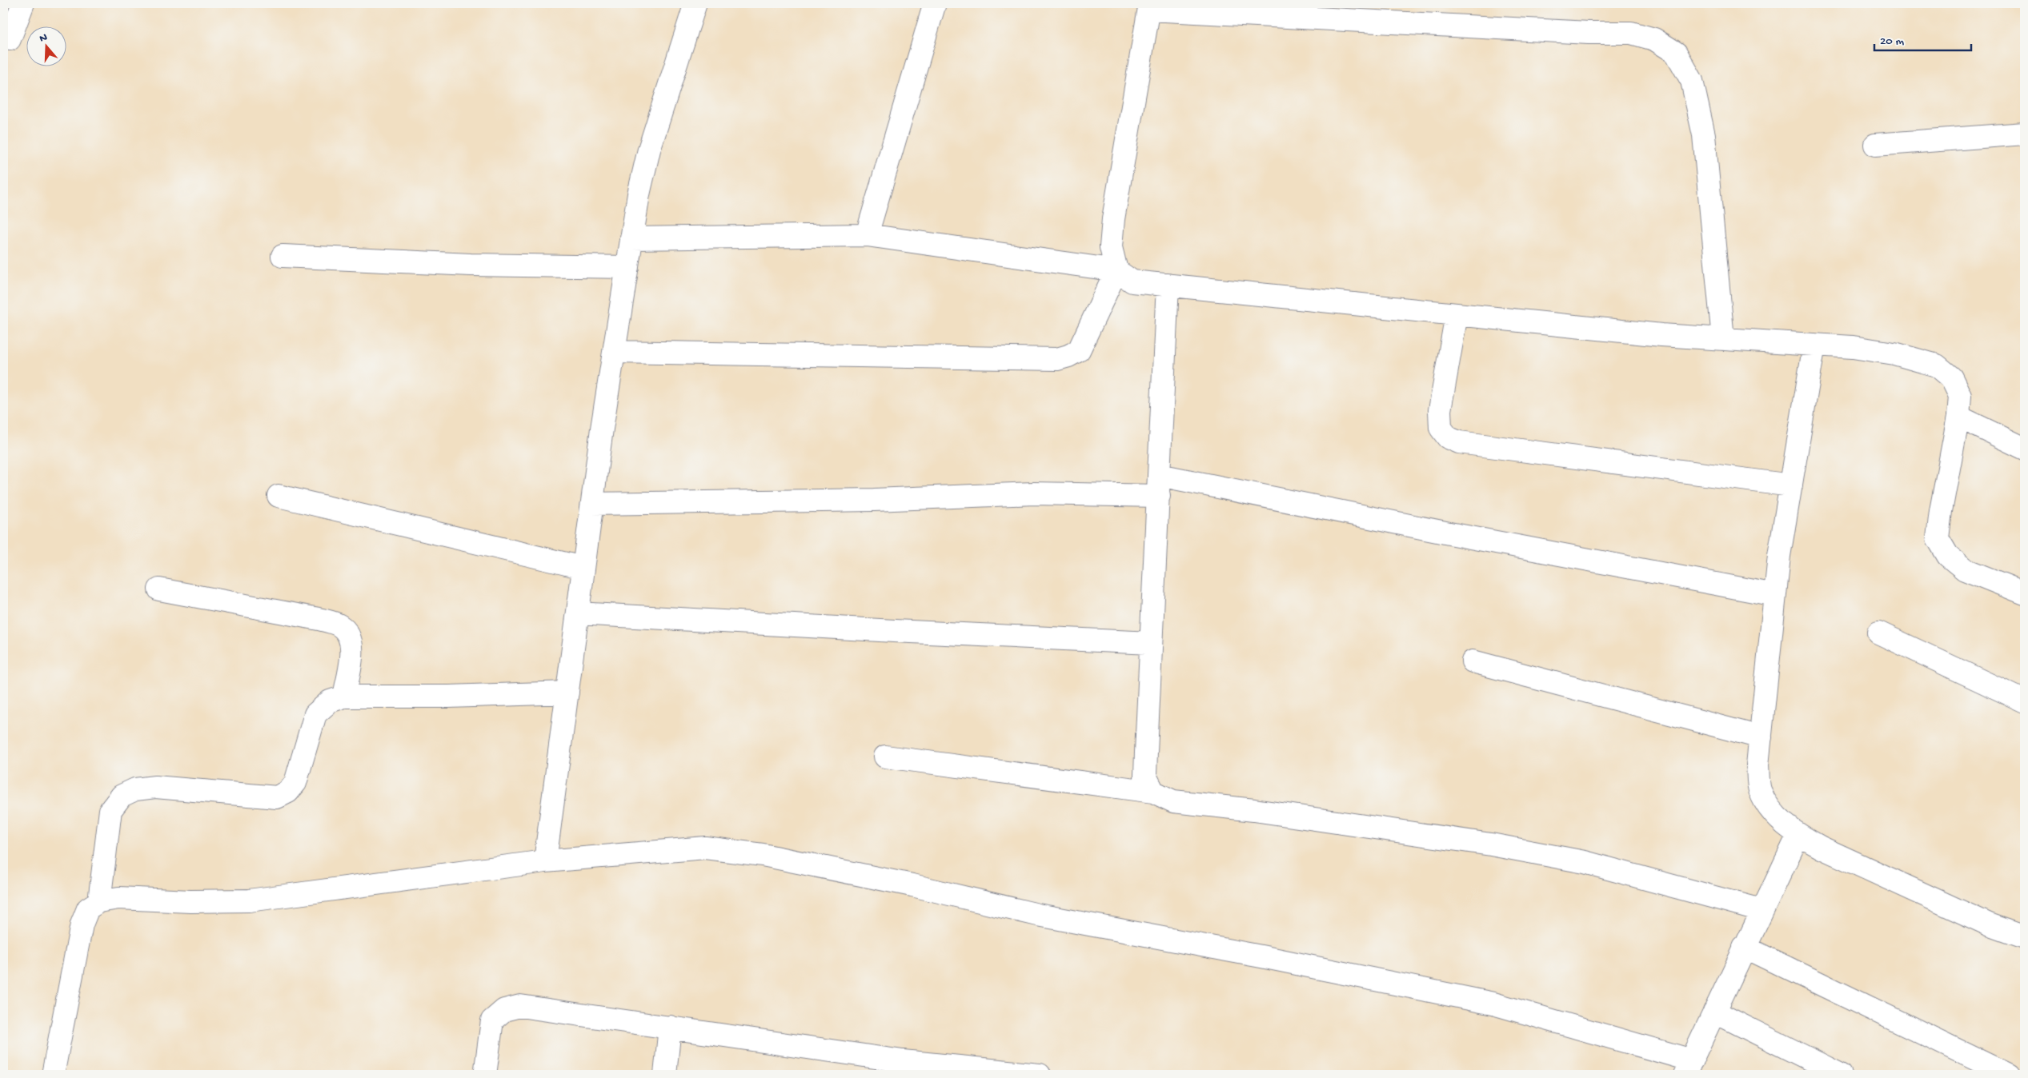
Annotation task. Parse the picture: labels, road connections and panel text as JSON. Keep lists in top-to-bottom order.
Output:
{
  "scale_bar": "20 m",
  "north": "top"
}
